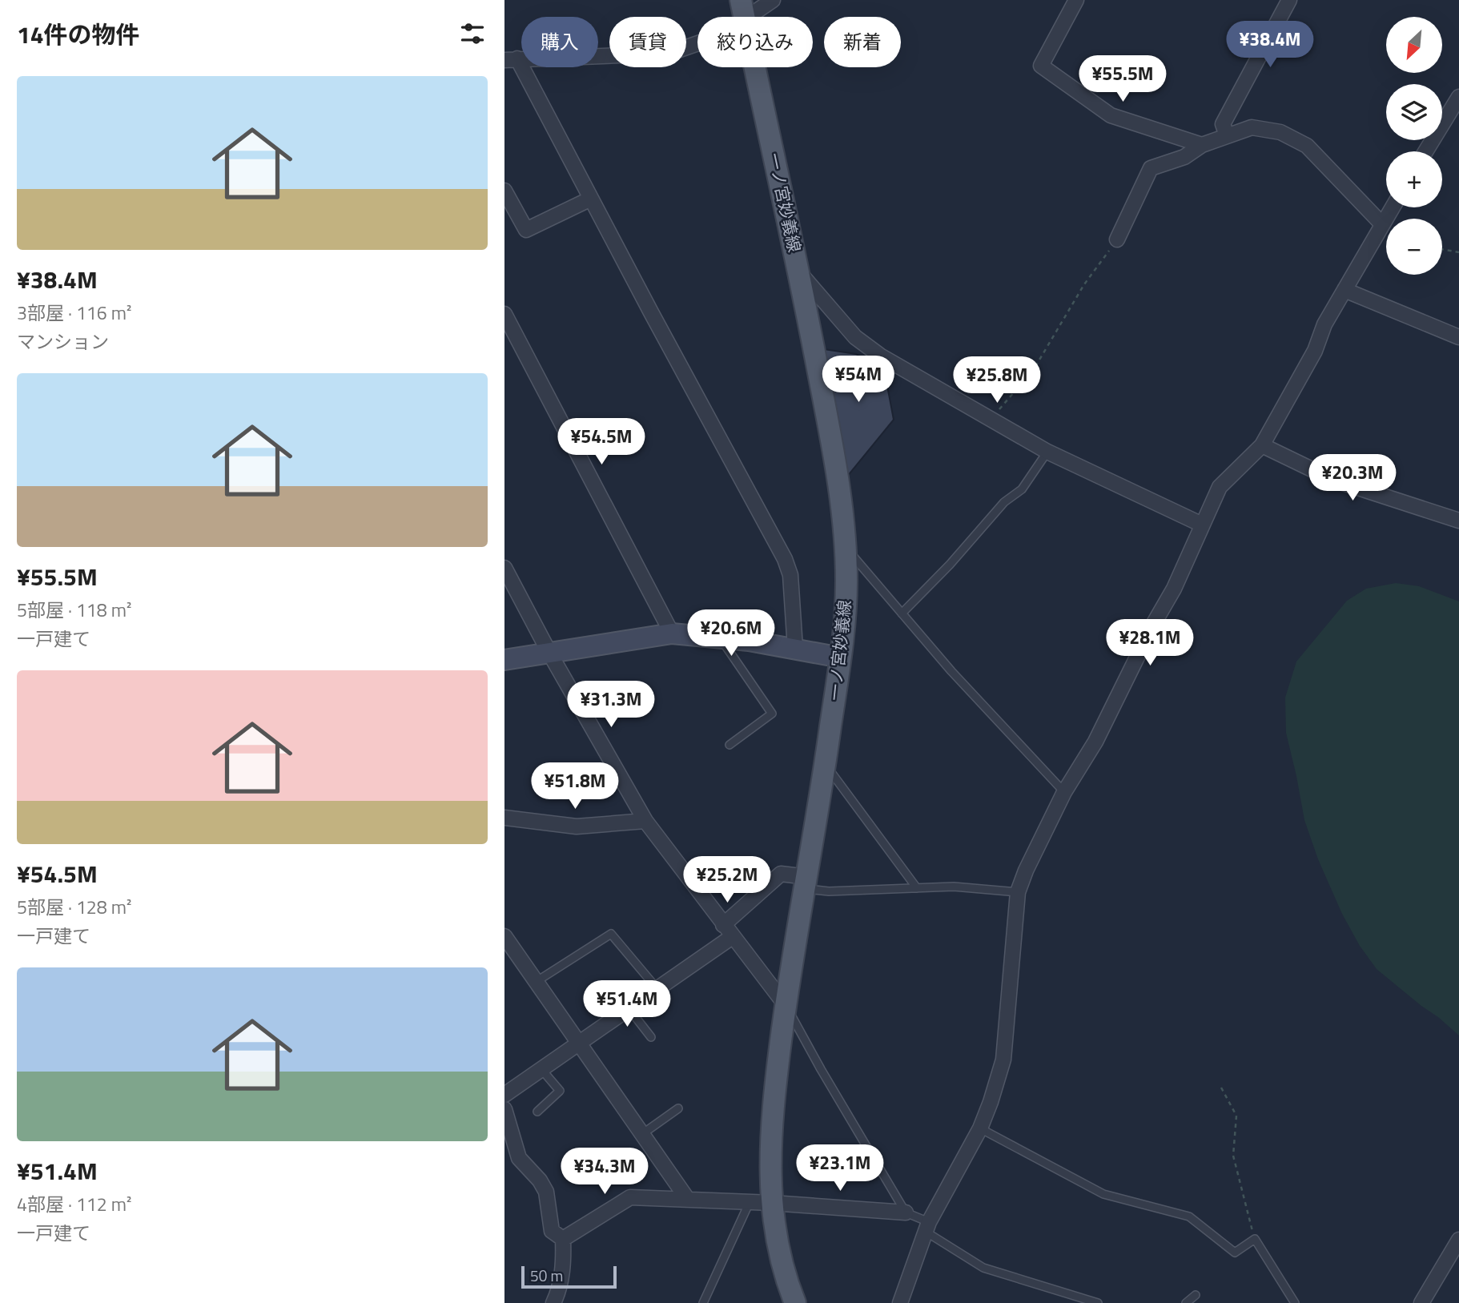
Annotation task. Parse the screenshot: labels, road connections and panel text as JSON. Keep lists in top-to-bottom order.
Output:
{
  "streets": {
    "main road": ["一ノ宮妙義線"]
  },
  "scale_bar": "50 m",
  "north": "bottom left",
  "page": {
    "heading": "14件の物件",
    "map_buttons": ["+", "−"],
    "chip": [
      "購入",
      "賃貸",
      "絞り込み",
      "新着"
    ],
    "price": [
      "¥38.4M",
      "¥55.5M",
      "¥54M",
      "¥25.8M",
      "¥54.5M",
      "¥20.3M",
      "¥20.6M",
      "¥28.1M",
      "¥31.3M",
      "¥51.8M",
      "¥25.2M",
      "¥51.4M",
      "¥23.1M",
      "¥34.3M"
    ],
    "list": [
      {
        "name": "¥38.4M",
        "note": "3部屋 · 116 m² · マンション"
      },
      {
        "name": "¥55.5M",
        "note": "5部屋 · 118 m² · 一戸建て"
      },
      {
        "name": "¥54.5M",
        "note": "5部屋 · 128 m² · 一戸建て"
      },
      {
        "name": "¥51.4M",
        "note": "4部屋 · 112 m² · 一戸建て"
      }
    ],
    "scale": "50 m"
  }
}
